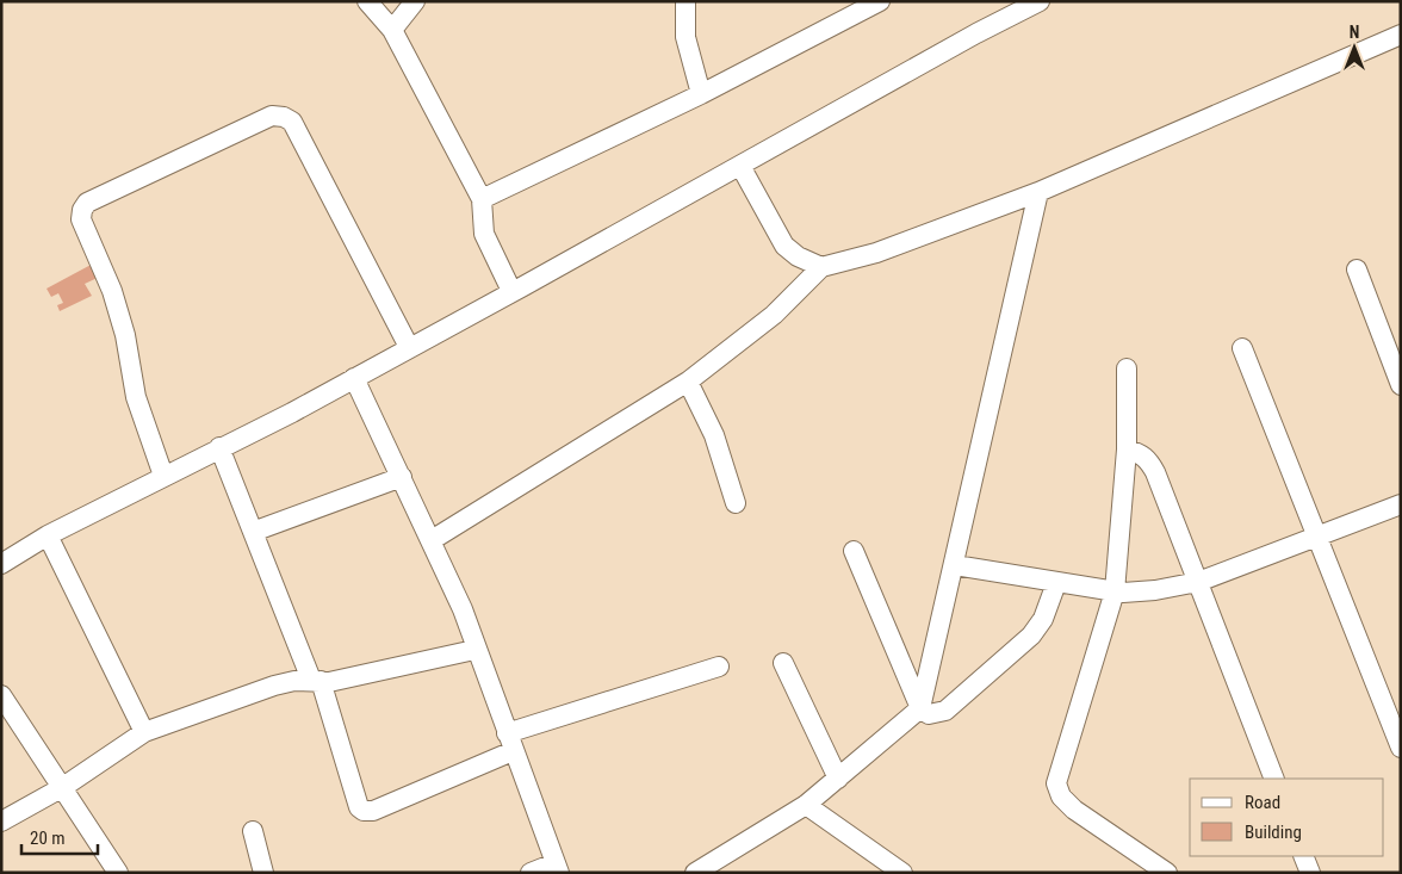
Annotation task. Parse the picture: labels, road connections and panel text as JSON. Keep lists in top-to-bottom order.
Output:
{
  "legend": ["Road", "Building"],
  "scale_bar": "20 m",
  "north": "top"
}
